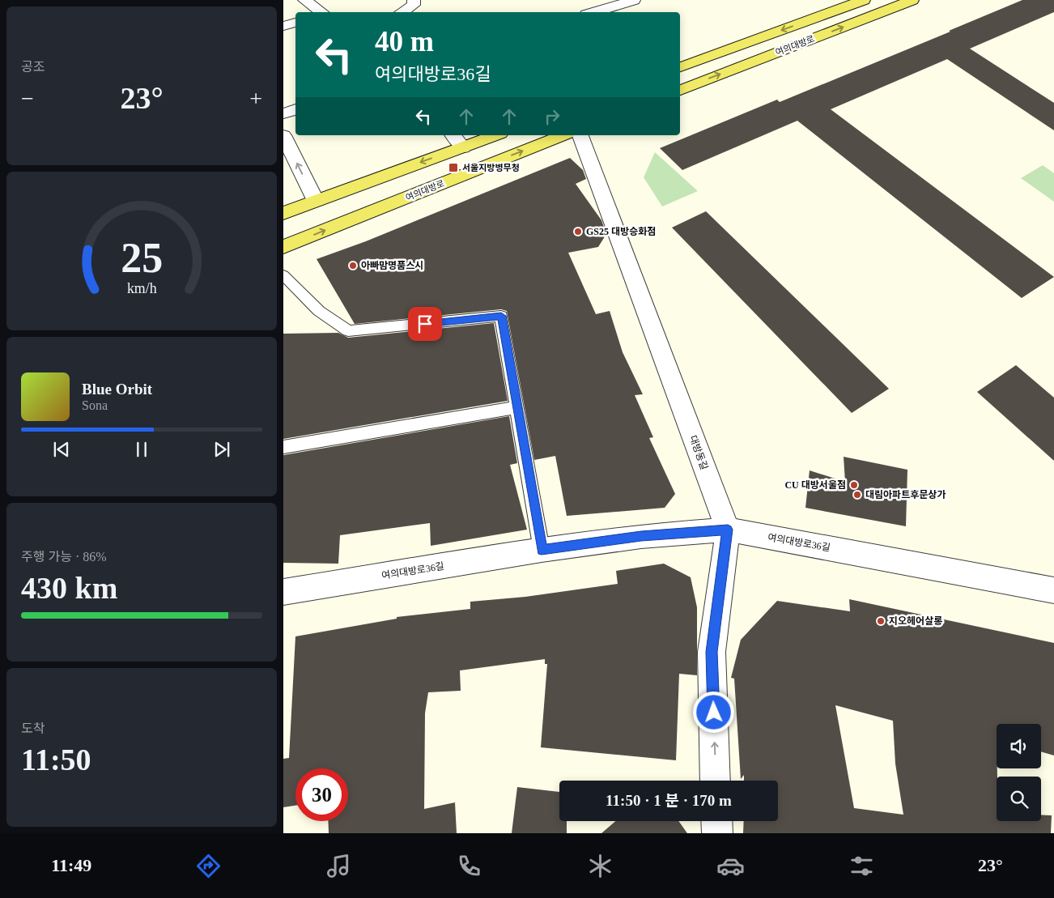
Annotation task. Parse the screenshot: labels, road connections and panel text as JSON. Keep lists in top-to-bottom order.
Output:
{
  "streets": {
    "main road": ["여의대방로"],
    "street": ["대방동길", "여의대방로36길"]
  },
  "crossings": [
    ["대방동길", "여의대방로36길"]
  ],
  "one_way": ["대방동길"],
  "places": {
    "transit": ["서울지방병무청"],
    "other": [
      "GS25 대방승화점",
      "아빠맘명품스시",
      "CU 대방서울점",
      "대림아파트후문상가",
      "지오헤어살롱"
    ]
  },
  "page": {
    "tile": [
      "공조",
      ["주행 가능 · 86%", "430 km"],
      ["도착", "11:50"]
    ],
    "turn": ["40 m", "여의대방로36길"],
    "heat": ["−", "23°", "+"],
    "song": ["Blue Orbit", "Sona"],
    "limit": "30",
    "trip": "11:50 · 1 분 · 170 m",
    "tabs": ["11:49", "23°"],
    "gauge": ["25", "km/h"]
  }
}
